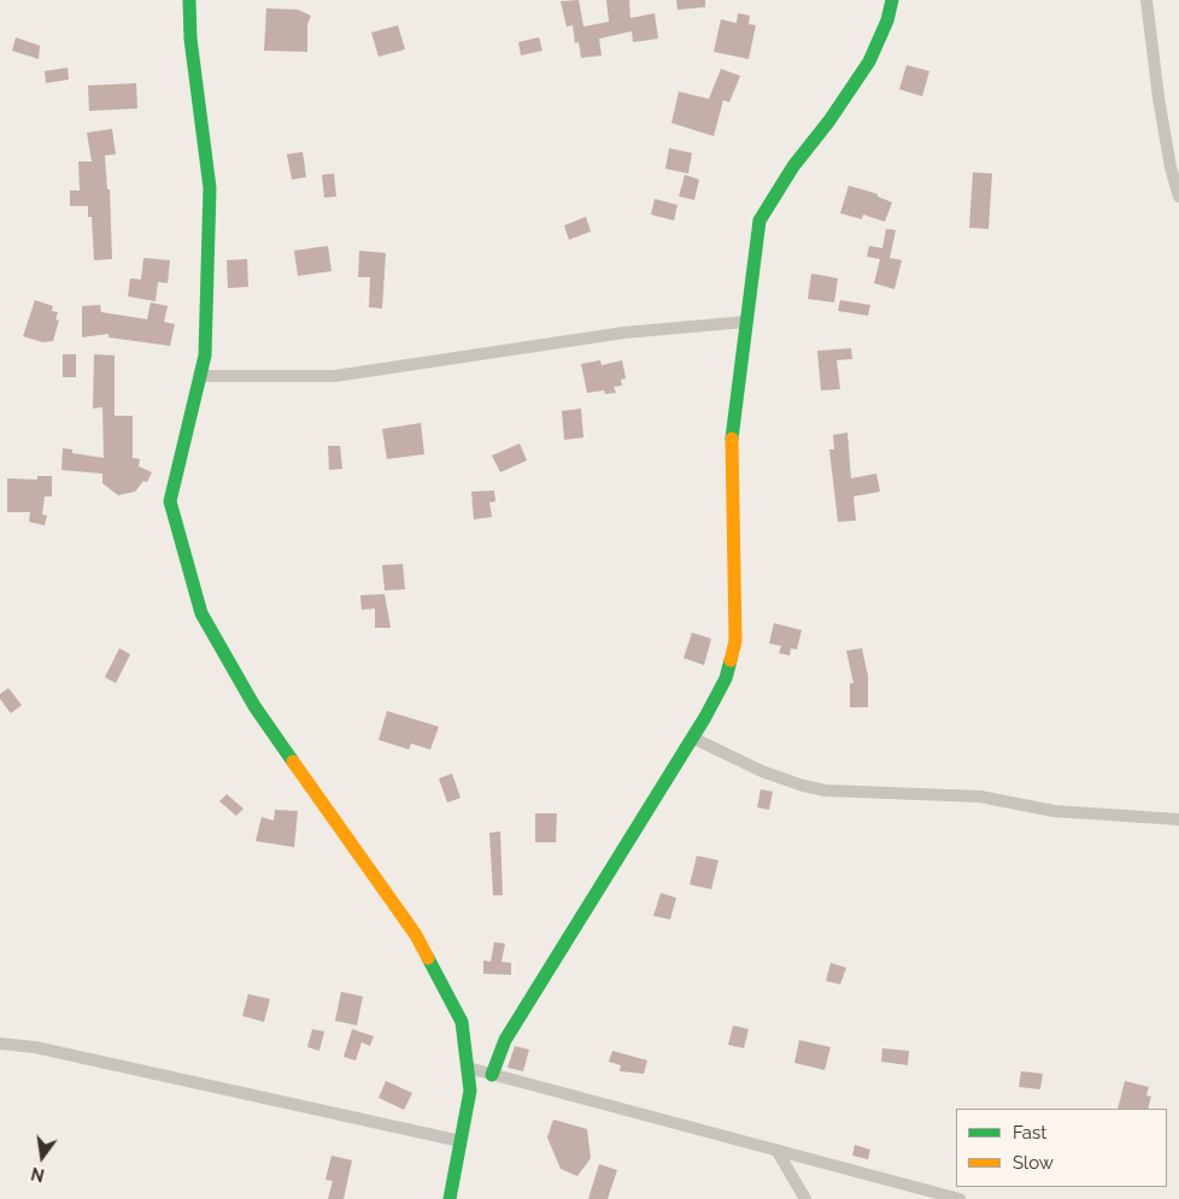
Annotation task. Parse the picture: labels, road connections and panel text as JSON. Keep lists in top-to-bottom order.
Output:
{
  "legend": ["Fast", "Slow"],
  "north": "bottom"
}
